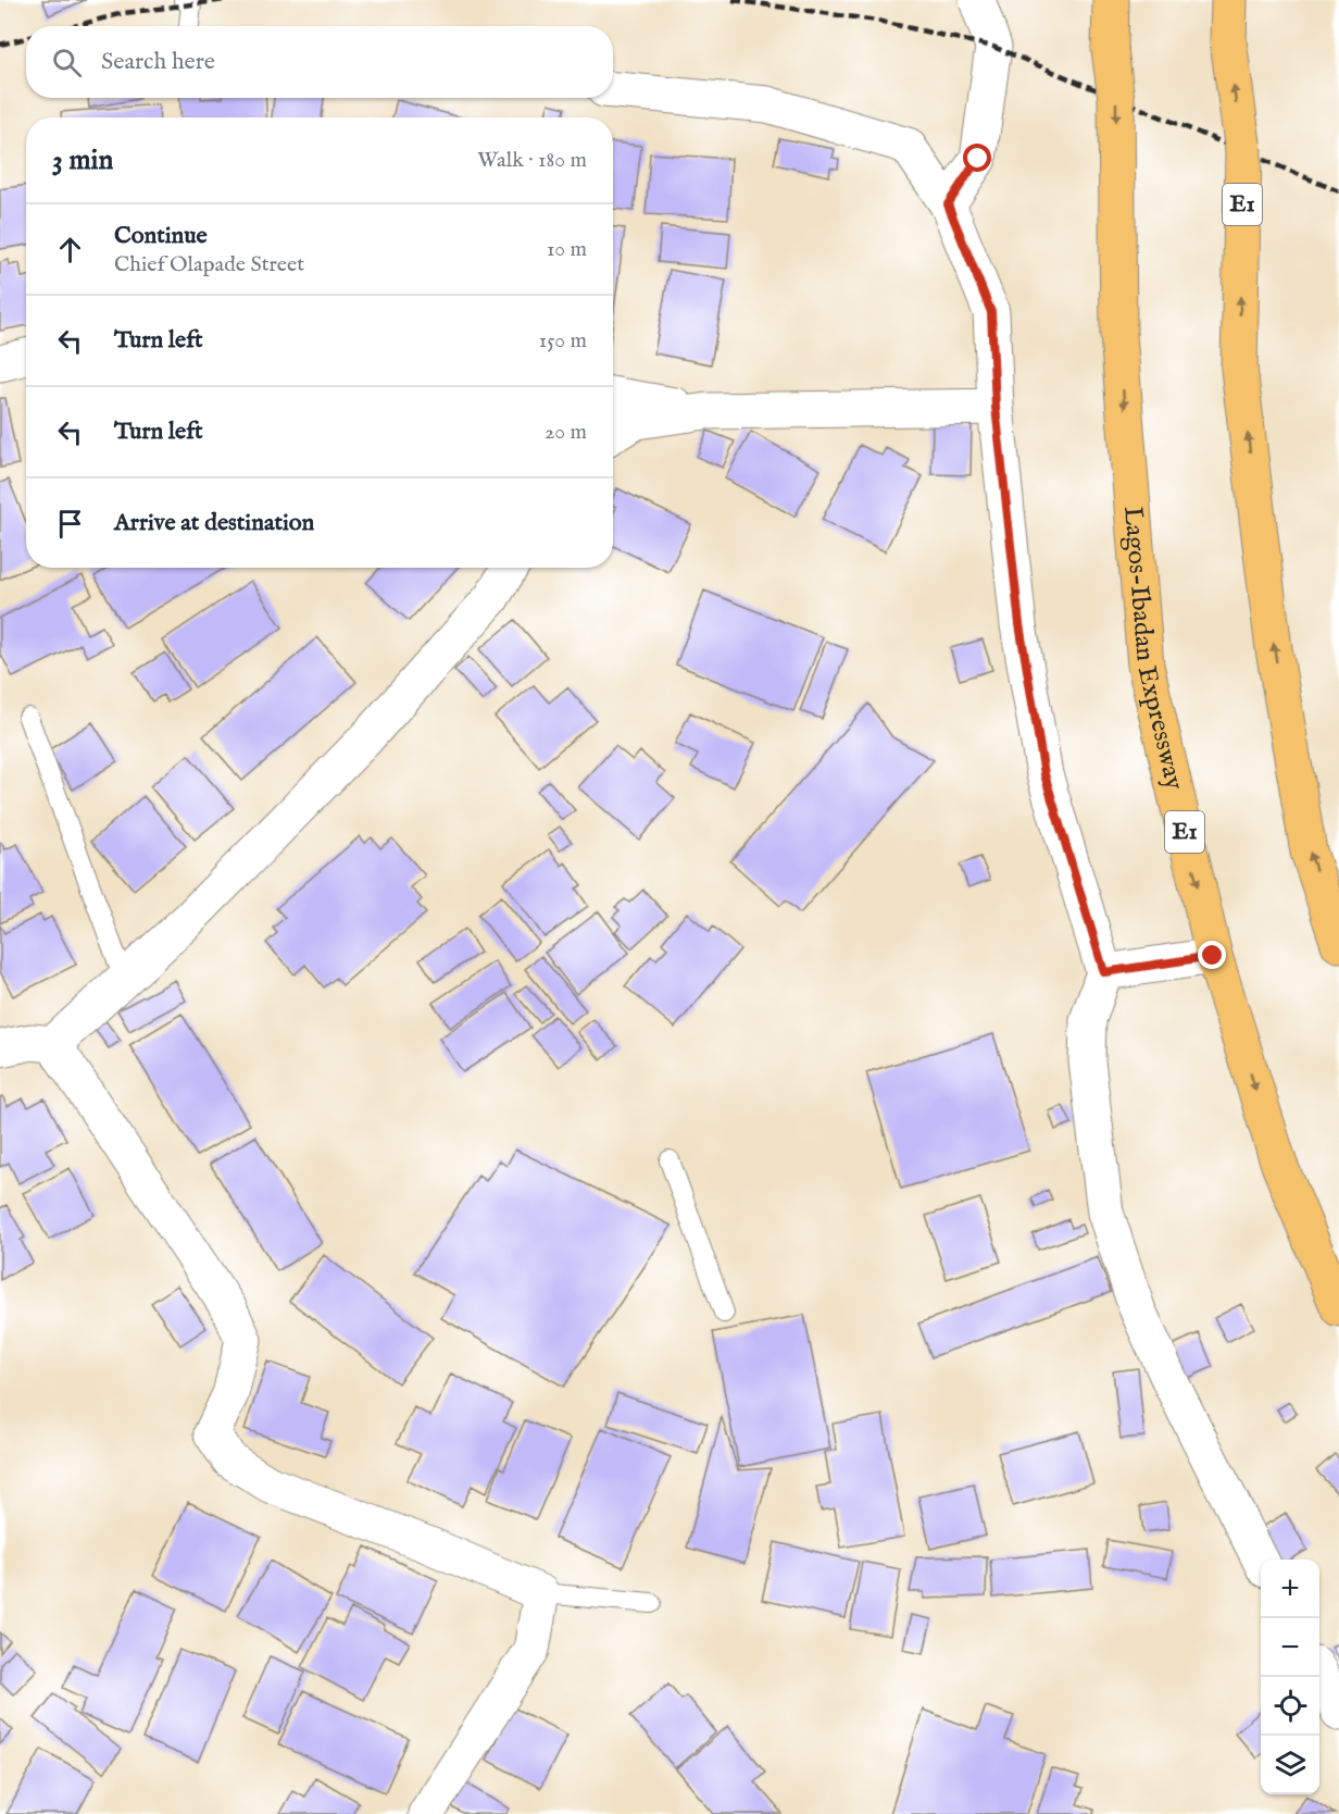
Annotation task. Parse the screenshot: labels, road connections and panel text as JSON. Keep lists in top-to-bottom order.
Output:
{
  "streets": {
    "highway": ["E1", "Lagos-Ibadan Expressway"]
  },
  "page": {
    "search": "Search here",
    "heading": ["3 min", "Walk · 180 m"],
    "list": [
      ["Continue", "Chief Olapade Street", "10 m"],
      ["Turn left", "150 m"],
      ["Turn left", "20 m"],
      "Arrive at destination"
    ],
    "map_buttons": ["+", "−"]
  }
}
